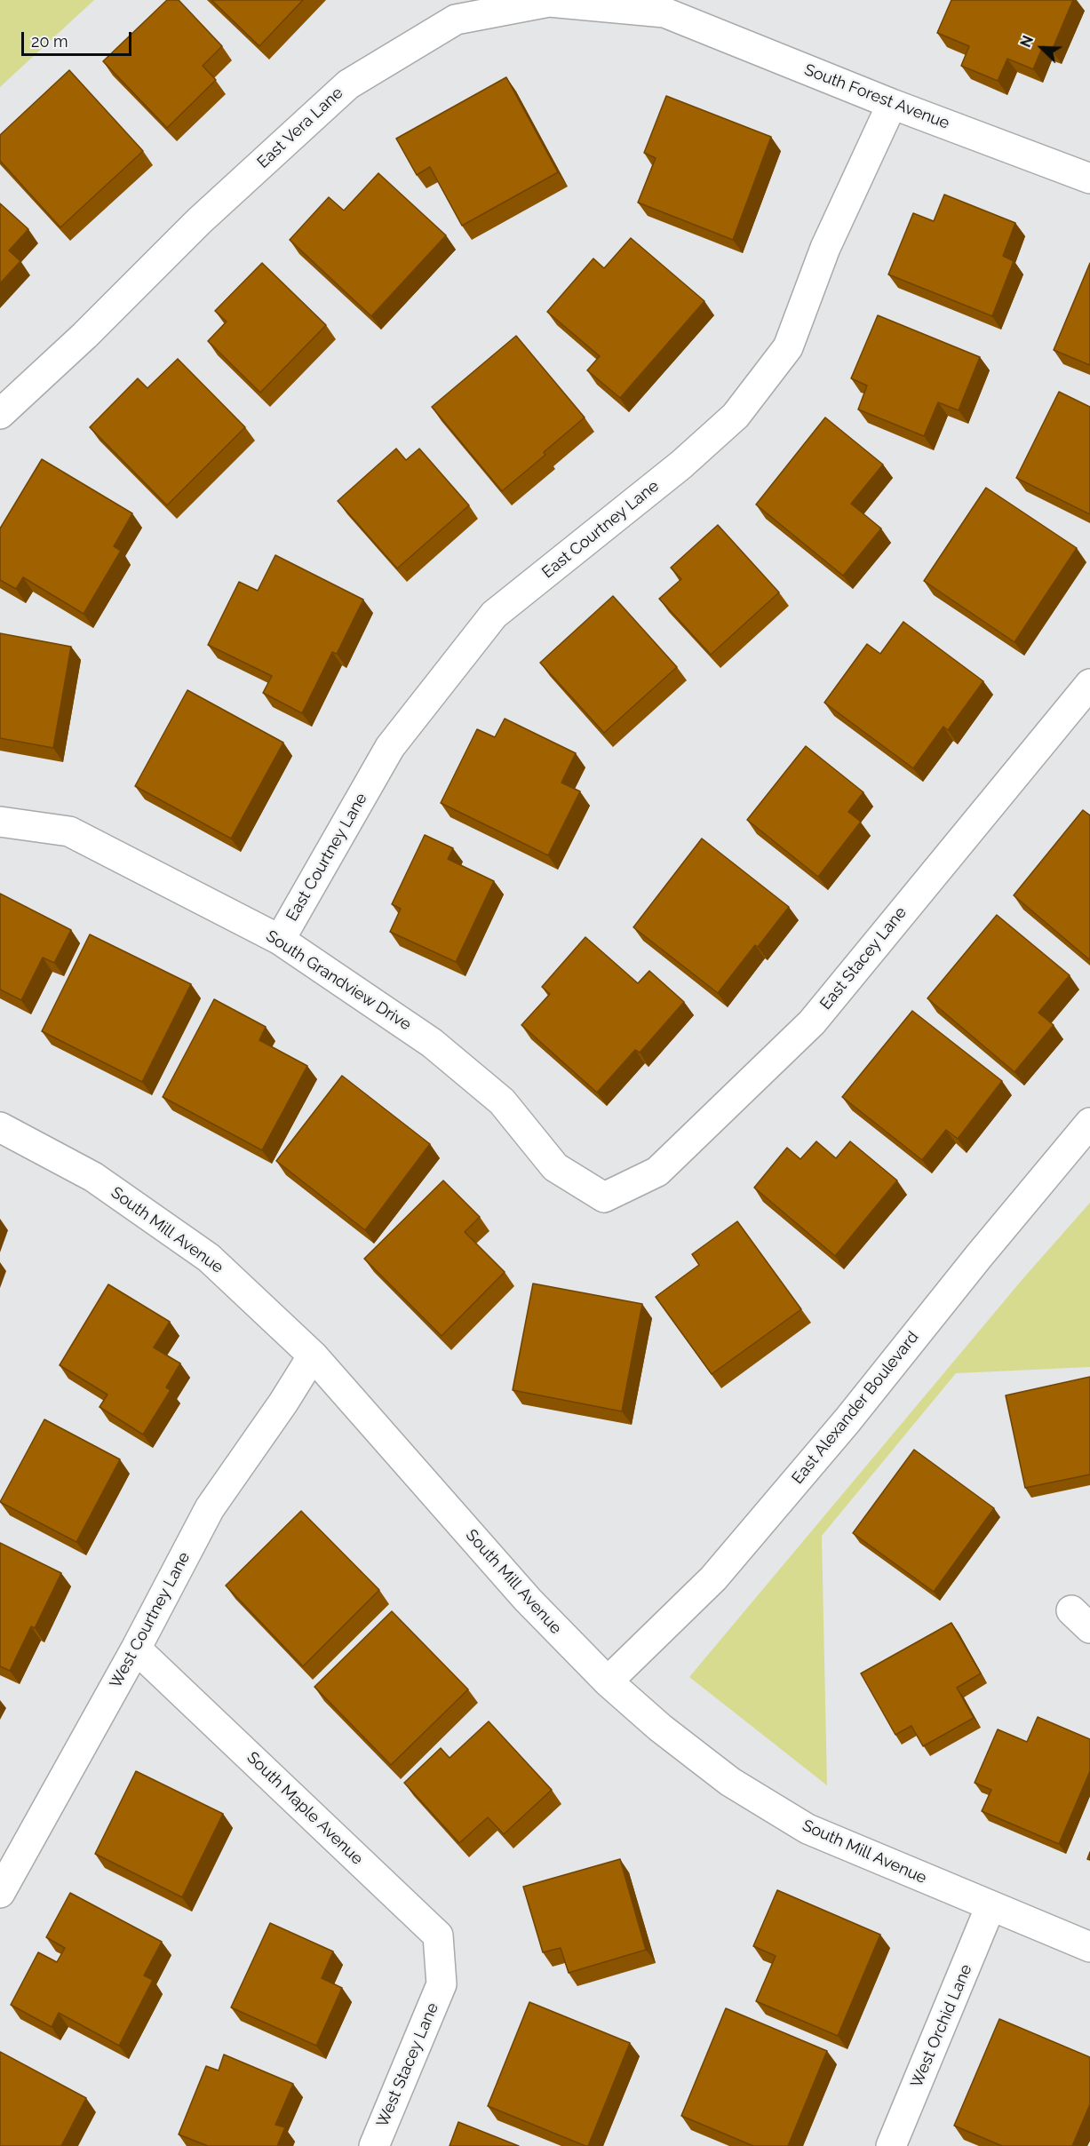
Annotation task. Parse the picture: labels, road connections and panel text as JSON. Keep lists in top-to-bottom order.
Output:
{
  "streets": {
    "street": [
      "South Forest Avenue",
      "East Vera Lane",
      "East Courtney Lane",
      "East Stacey Lane",
      "South Grandview Drive",
      "South Mill Avenue",
      "East Alexander Boulevard",
      "West Courtney Lane",
      "South Maple Avenue",
      "West Orchid Lane",
      "West Stacey Lane"
    ]
  },
  "crossings": [
    ["South Forest Avenue", "East Vera Lane"],
    ["South Forest Avenue", "East Courtney Lane"],
    ["East Courtney Lane", "South Grandview Drive"],
    ["East Stacey Lane", "South Grandview Drive"],
    ["South Mill Avenue", "East Alexander Boulevard"],
    ["South Mill Avenue", "West Courtney Lane"],
    ["South Mill Avenue", "West Orchid Lane"],
    ["West Courtney Lane", "South Maple Avenue"],
    ["South Maple Avenue", "West Stacey Lane"]
  ],
  "scale_bar": "20 m",
  "north": "top left"
}
